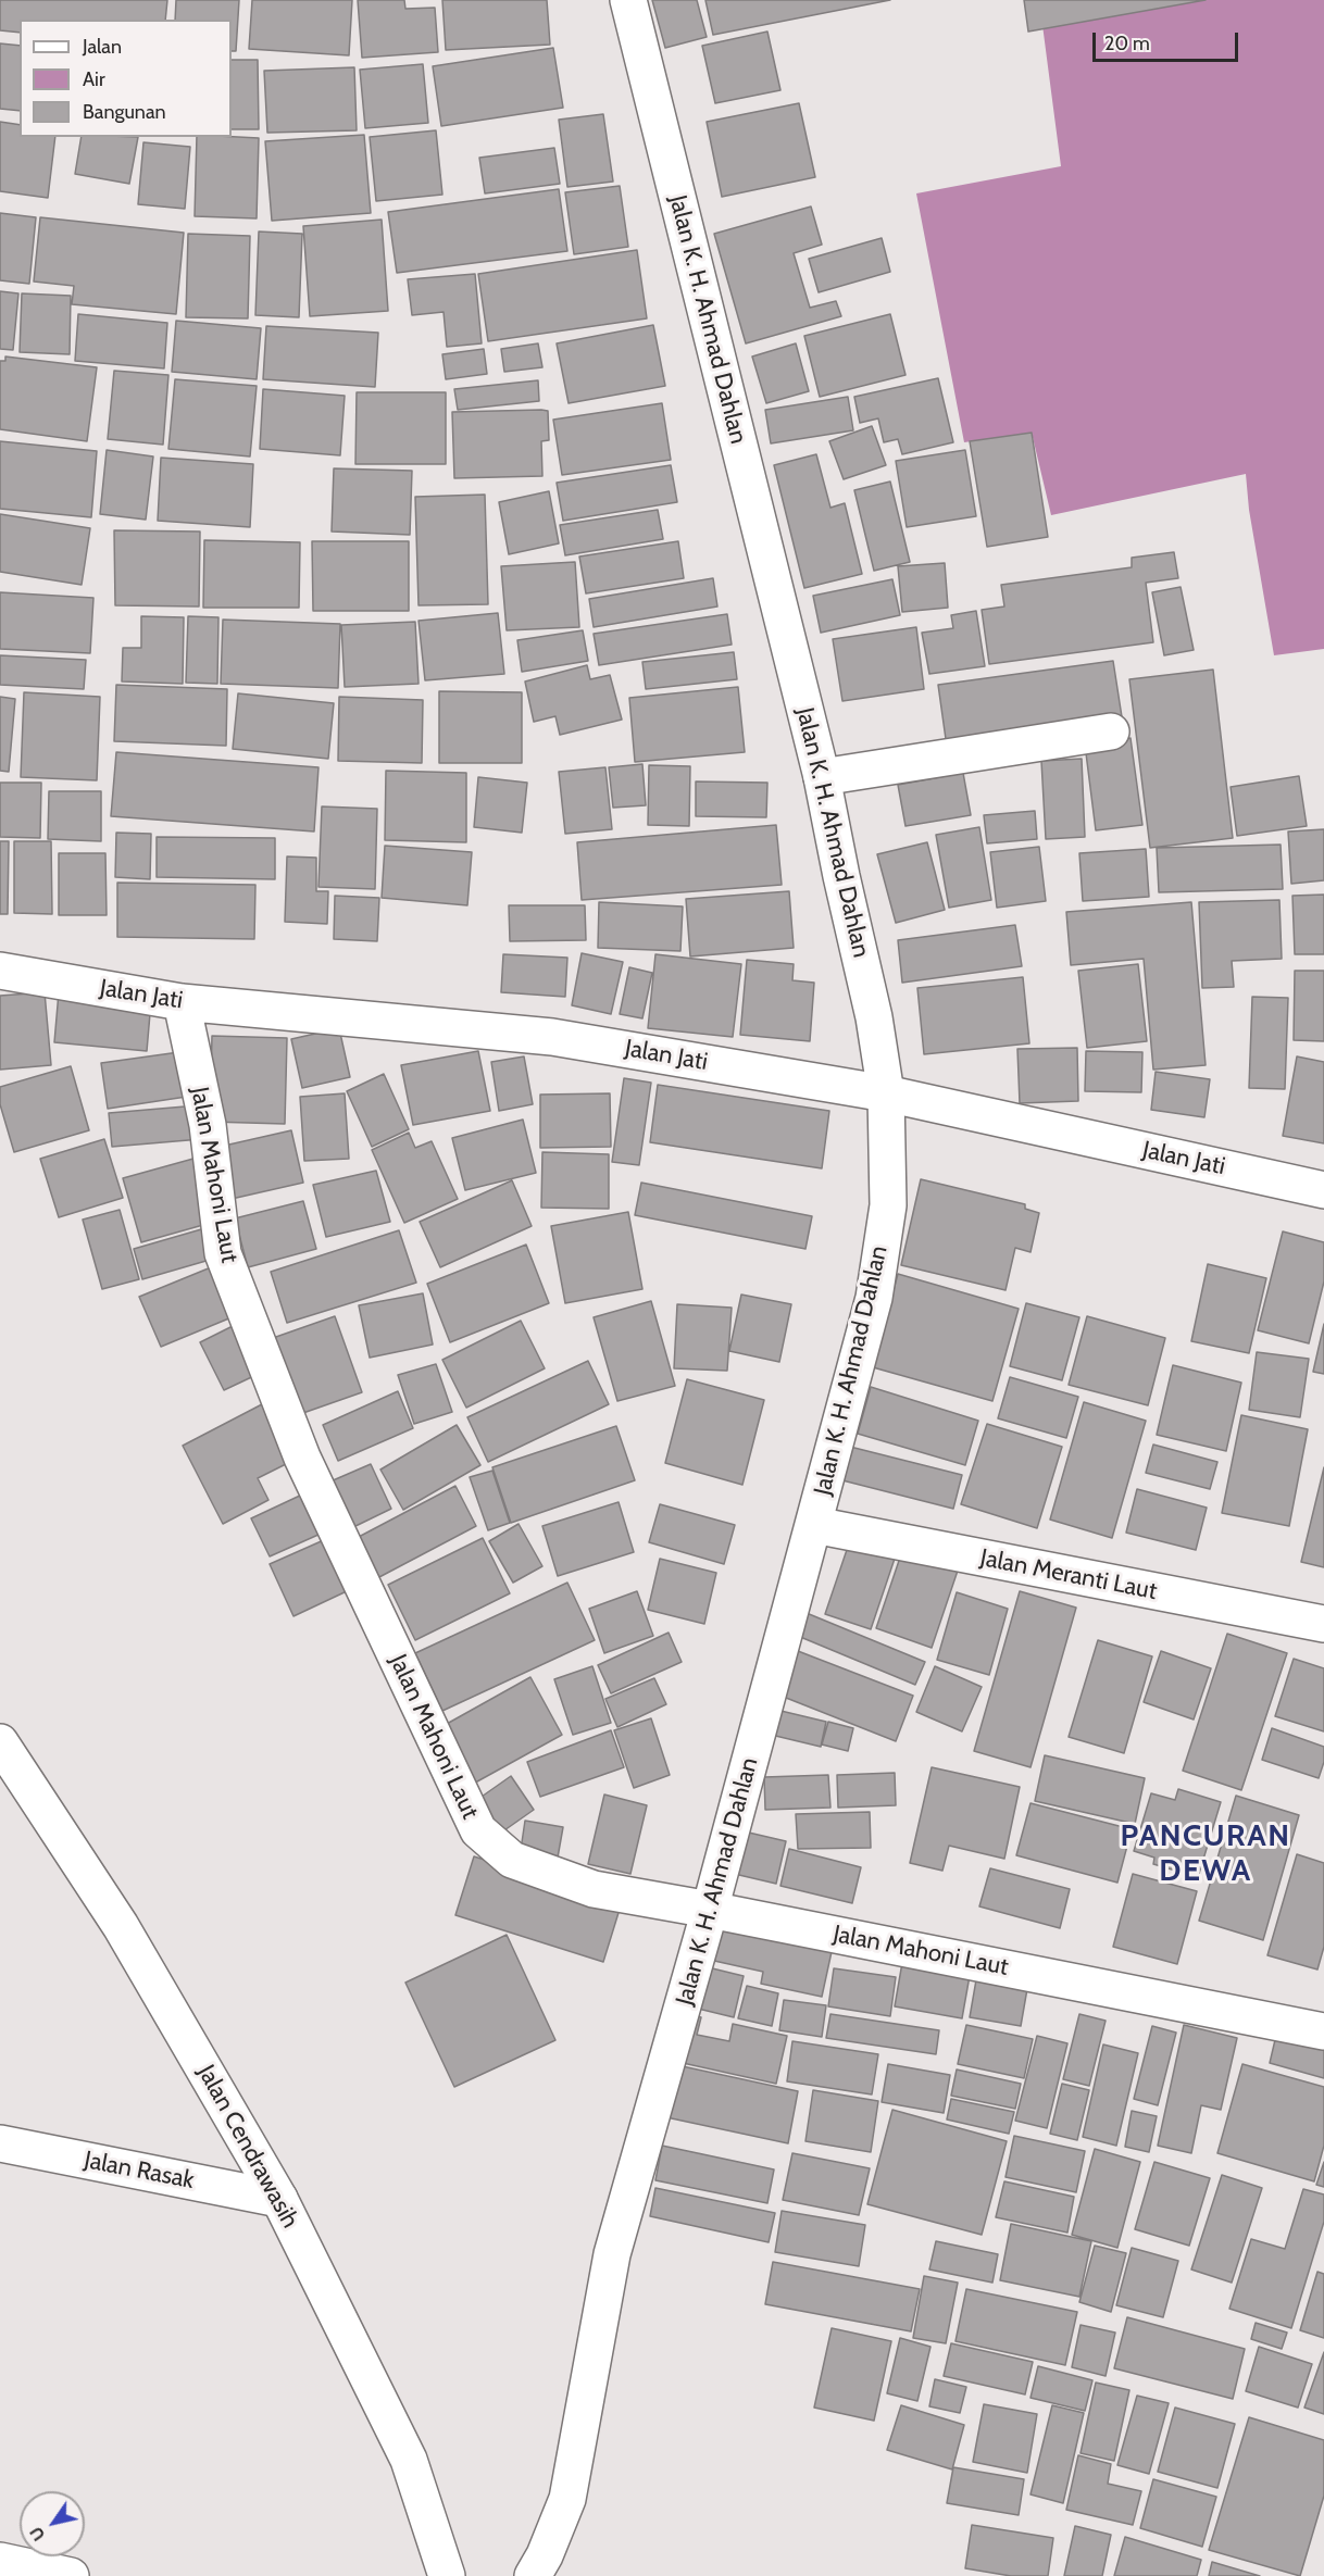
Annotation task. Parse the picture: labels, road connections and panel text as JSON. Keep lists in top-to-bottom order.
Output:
{
  "streets": {
    "main road": [
      "Jalan K. H. Ahmad Dahlan",
      "Jalan Jati",
      "Jalan Mahoni Laut",
      "Jalan Meranti Laut",
      "Jalan Cendrawasih",
      "Jalan Rasak"
    ]
  },
  "crossings": [
    ["Jalan K. H. Ahmad Dahlan", "Jalan Jati"],
    ["Jalan K. H. Ahmad Dahlan", "Jalan Mahoni Laut"],
    ["Jalan K. H. Ahmad Dahlan", "Jalan Meranti Laut"],
    ["Jalan Jati", "Jalan Mahoni Laut"],
    ["Jalan Cendrawasih", "Jalan Rasak"]
  ],
  "districts": ["PANCURAN DEWA"],
  "legend": ["Jalan", "Air", "Bangunan"],
  "scale_bar": "20 m",
  "north": "bottom left"
}
